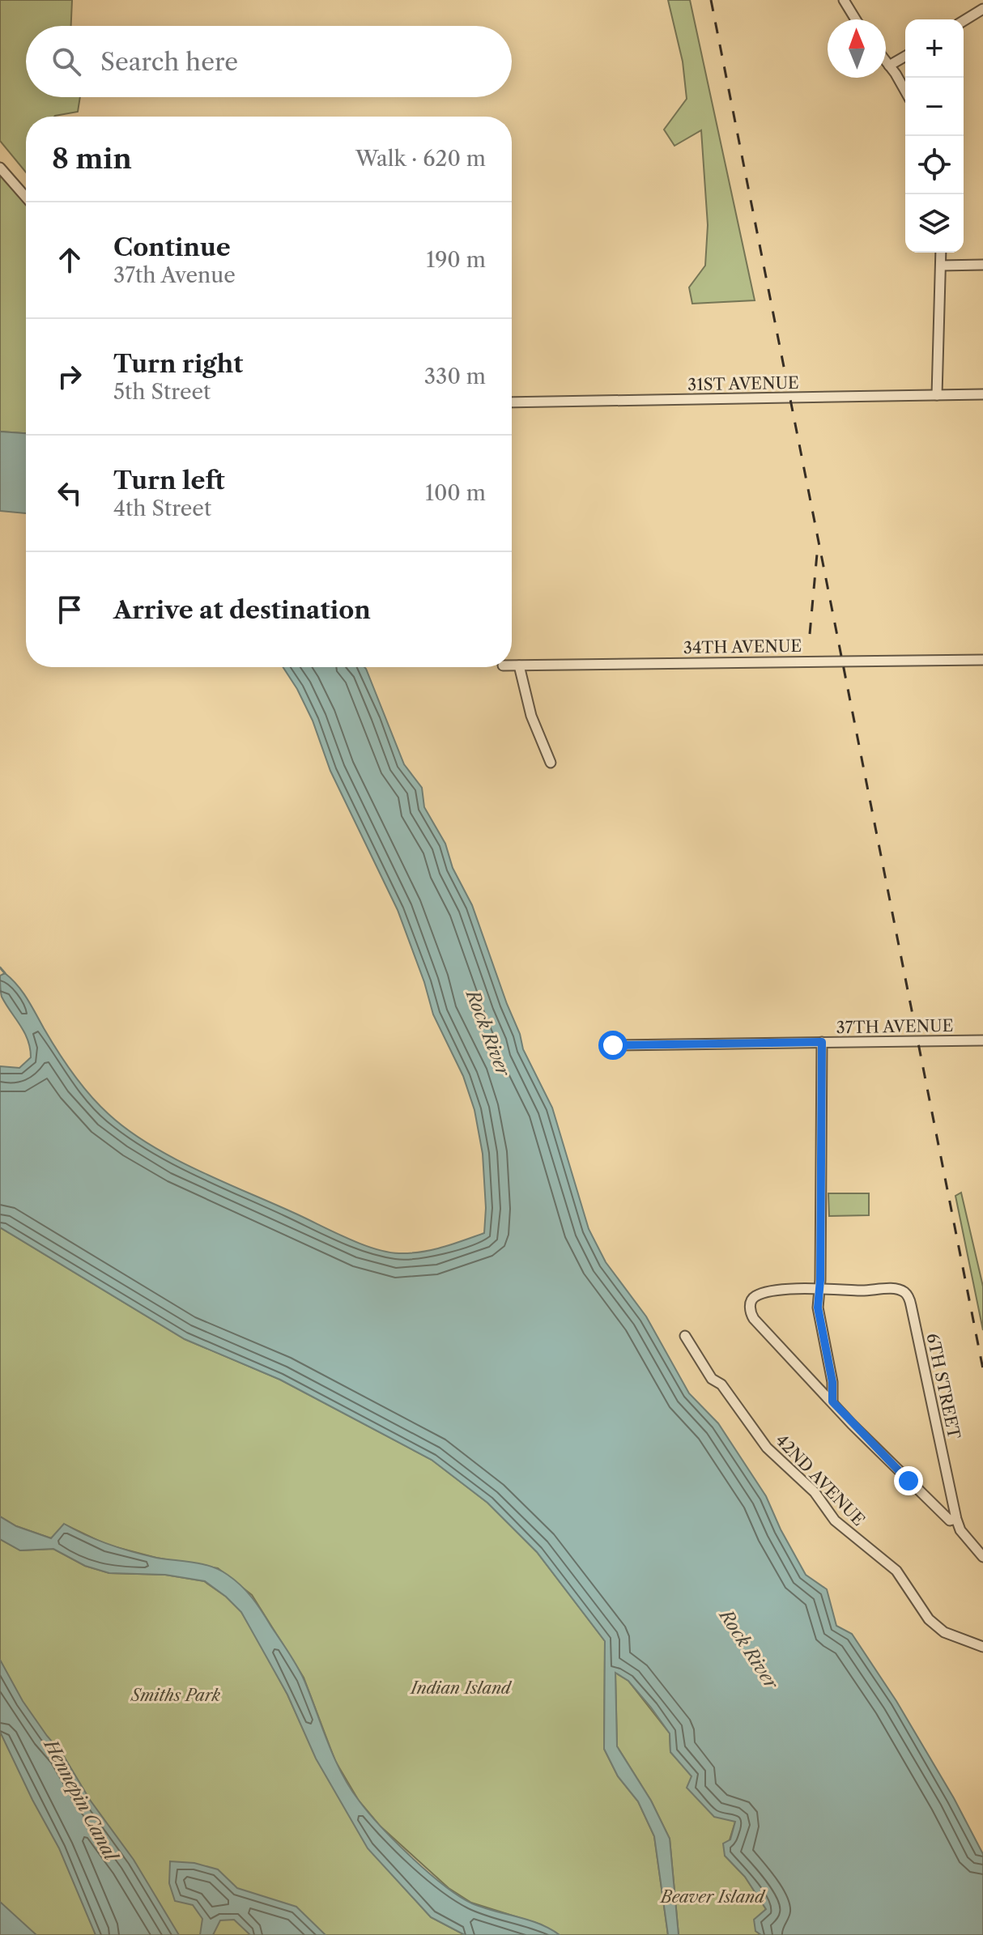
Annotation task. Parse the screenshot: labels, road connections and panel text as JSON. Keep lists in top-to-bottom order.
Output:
{
  "streets": {
    "street": [
      "31ST AVENUE",
      "34TH AVENUE",
      "37TH AVENUE",
      "6TH STREET",
      "42ND AVENUE"
    ]
  },
  "water": ["Rock River", "Hennepin Canal"],
  "parks": ["Indian Island", "Smiths Park", "Beaver Island"],
  "north": "top",
  "page": {
    "map_buttons": ["+", "−"],
    "search": "Search here",
    "heading": ["8 min", "Walk · 620 m"],
    "list": [
      ["Continue", "37th Avenue", "190 m"],
      ["Turn right", "5th Street", "330 m"],
      ["Turn left", "4th Street", "100 m"],
      "Arrive at destination"
    ]
  }
}
